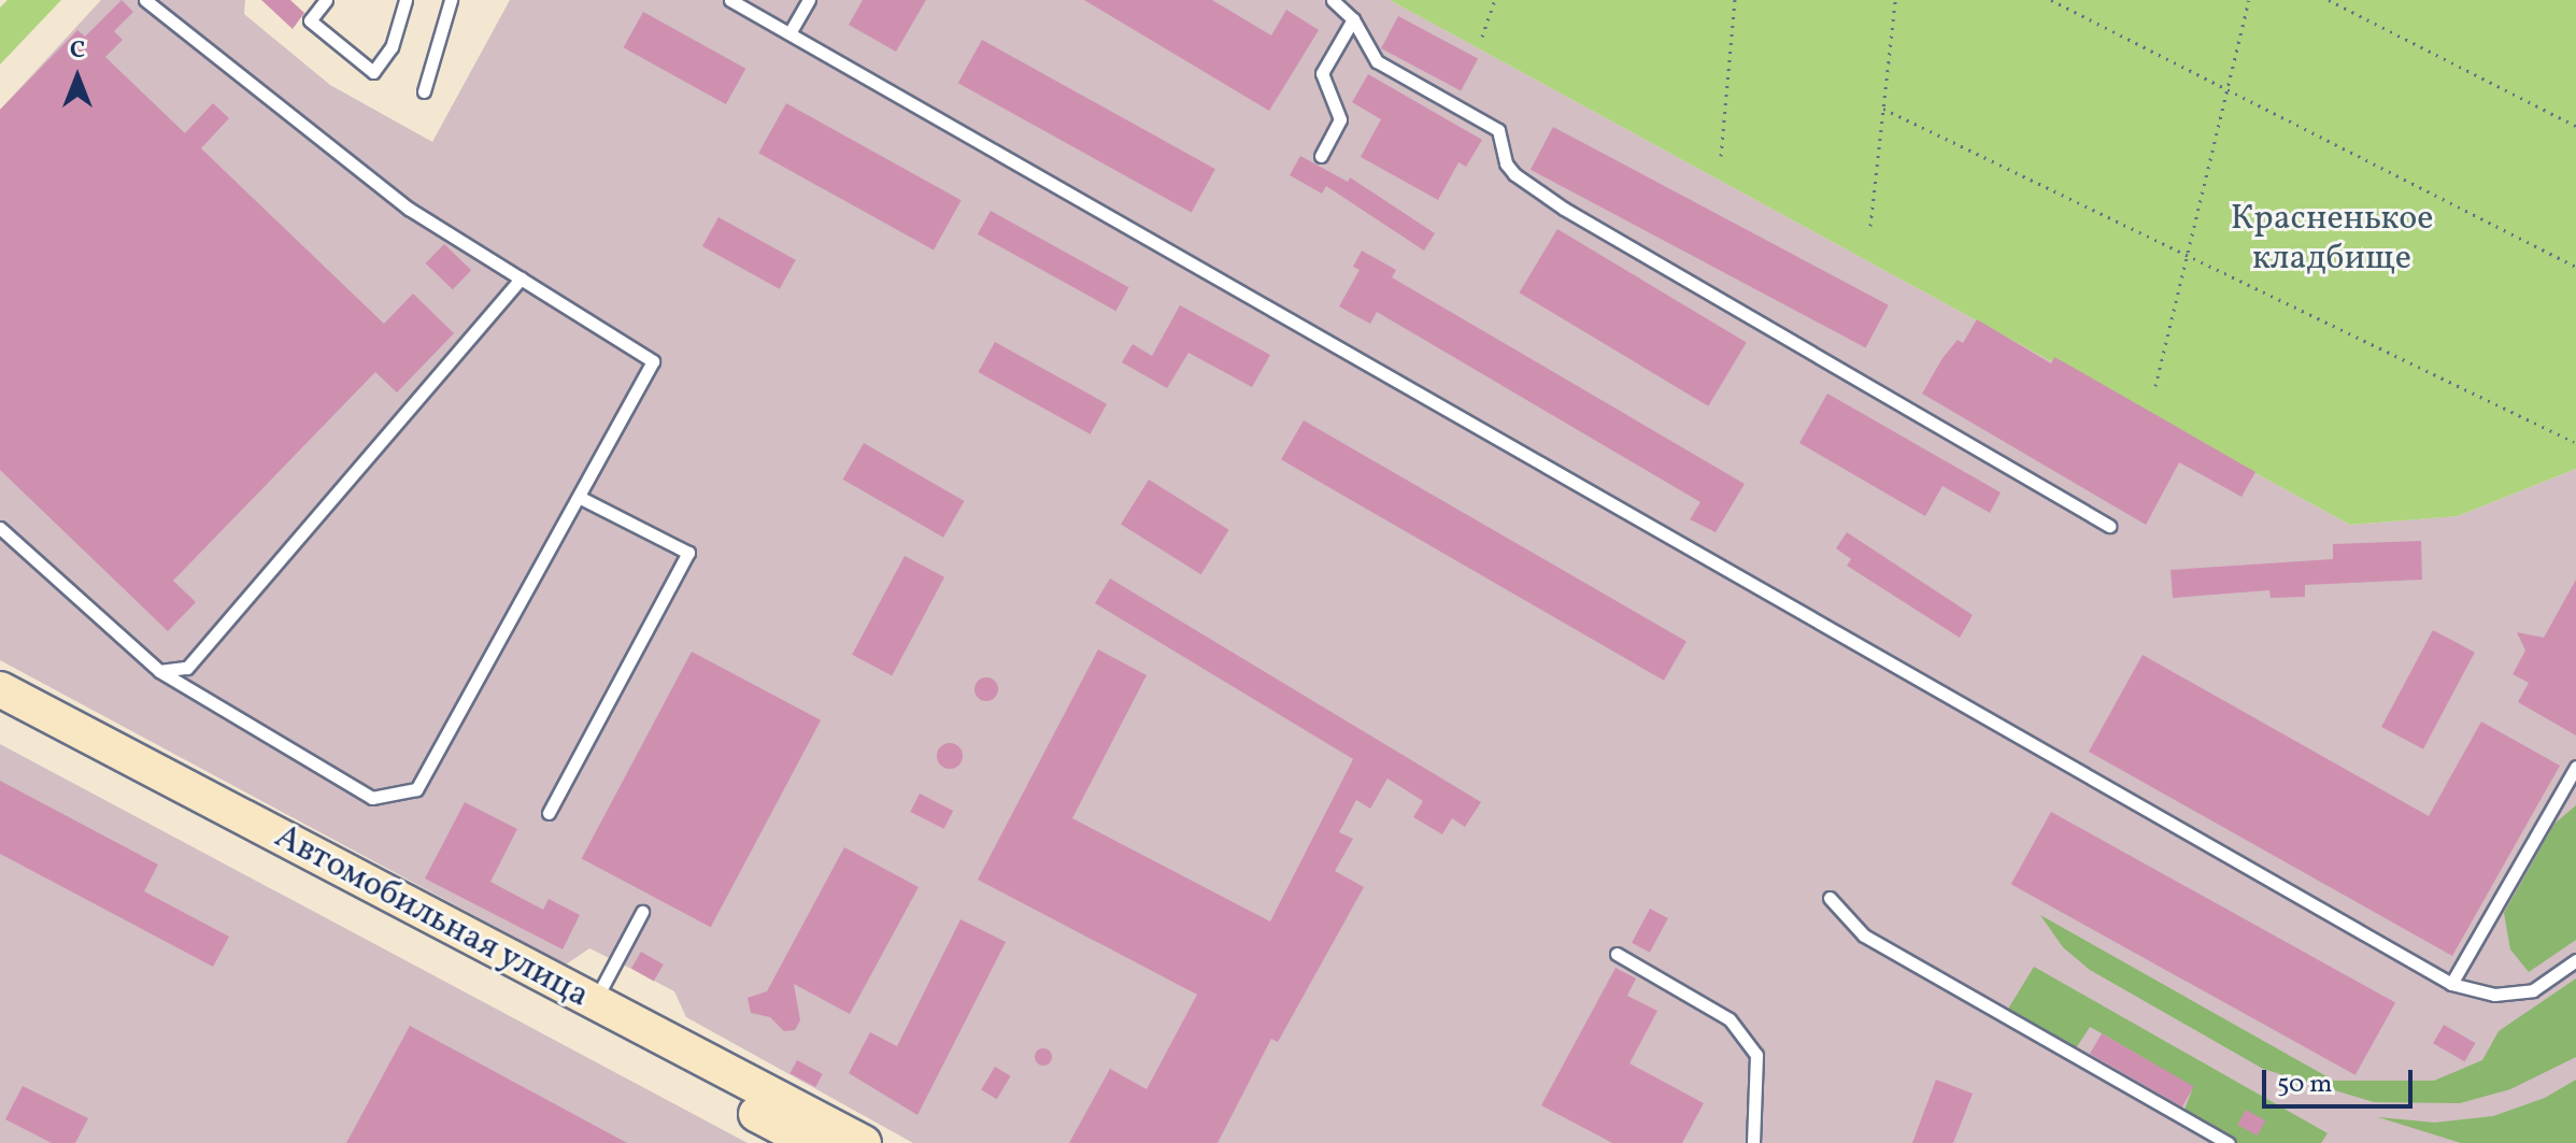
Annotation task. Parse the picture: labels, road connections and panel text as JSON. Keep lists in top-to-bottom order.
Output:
{
  "streets": {
    "main road": ["Автомобильная улица"]
  },
  "parks": ["Красненькое кладбище"],
  "scale_bar": "50 m",
  "north": "top"
}
